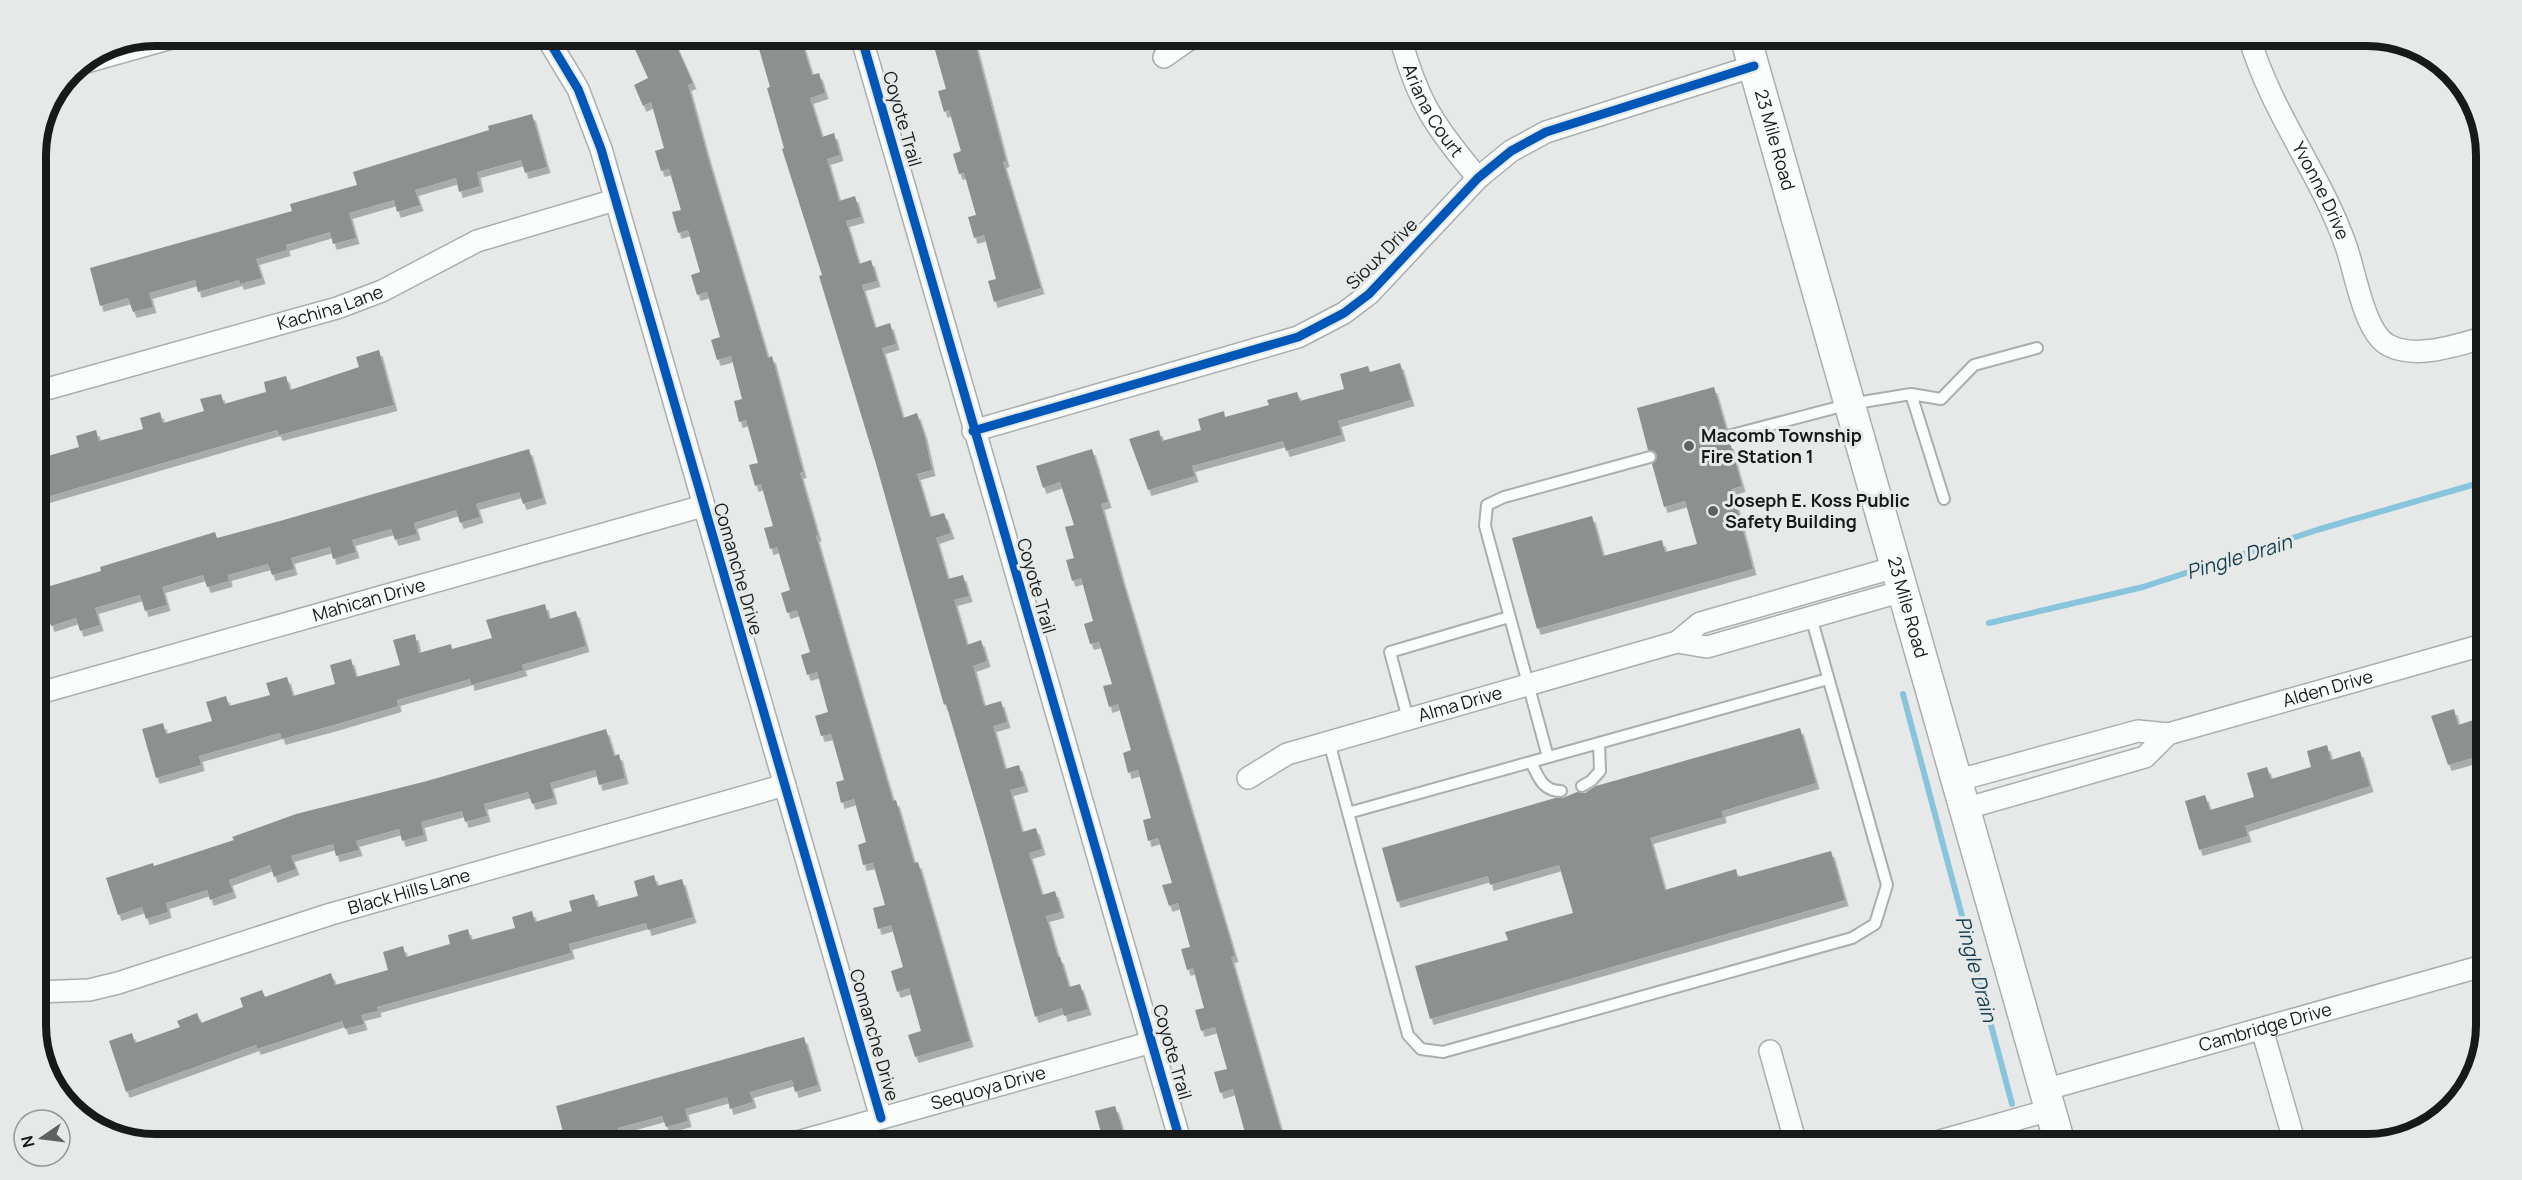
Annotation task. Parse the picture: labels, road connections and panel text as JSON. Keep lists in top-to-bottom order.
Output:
{
  "streets": {
    "main road": ["23 Mile Road"],
    "street": [
      "Ariana Court",
      "Coyote Trail",
      "Yvonne Drive",
      "Sioux Drive",
      "Kachina Lane",
      "Comanche Drive",
      "Mahican Drive",
      "Alden Drive",
      "Alma Drive",
      "Black Hills Lane",
      "Cambridge Drive",
      "Sequoya Drive"
    ]
  },
  "crossings": [
    ["Ariana Court", "Sioux Drive"],
    ["Coyote Trail", "Sioux Drive"],
    ["Coyote Trail", "Sequoya Drive"],
    ["23 Mile Road", "Sioux Drive"],
    ["23 Mile Road", "Alden Drive"],
    ["23 Mile Road", "Alma Drive"],
    ["23 Mile Road", "Cambridge Drive"],
    ["Kachina Lane", "Comanche Drive"],
    ["Comanche Drive", "Mahican Drive"],
    ["Comanche Drive", "Black Hills Lane"],
    ["Comanche Drive", "Sequoya Drive"]
  ],
  "water": ["Pingle Drain"],
  "places": ["Macomb Township Fire Station 1", "Joseph E. Koss Public Safety Building"],
  "north": "left"
}
